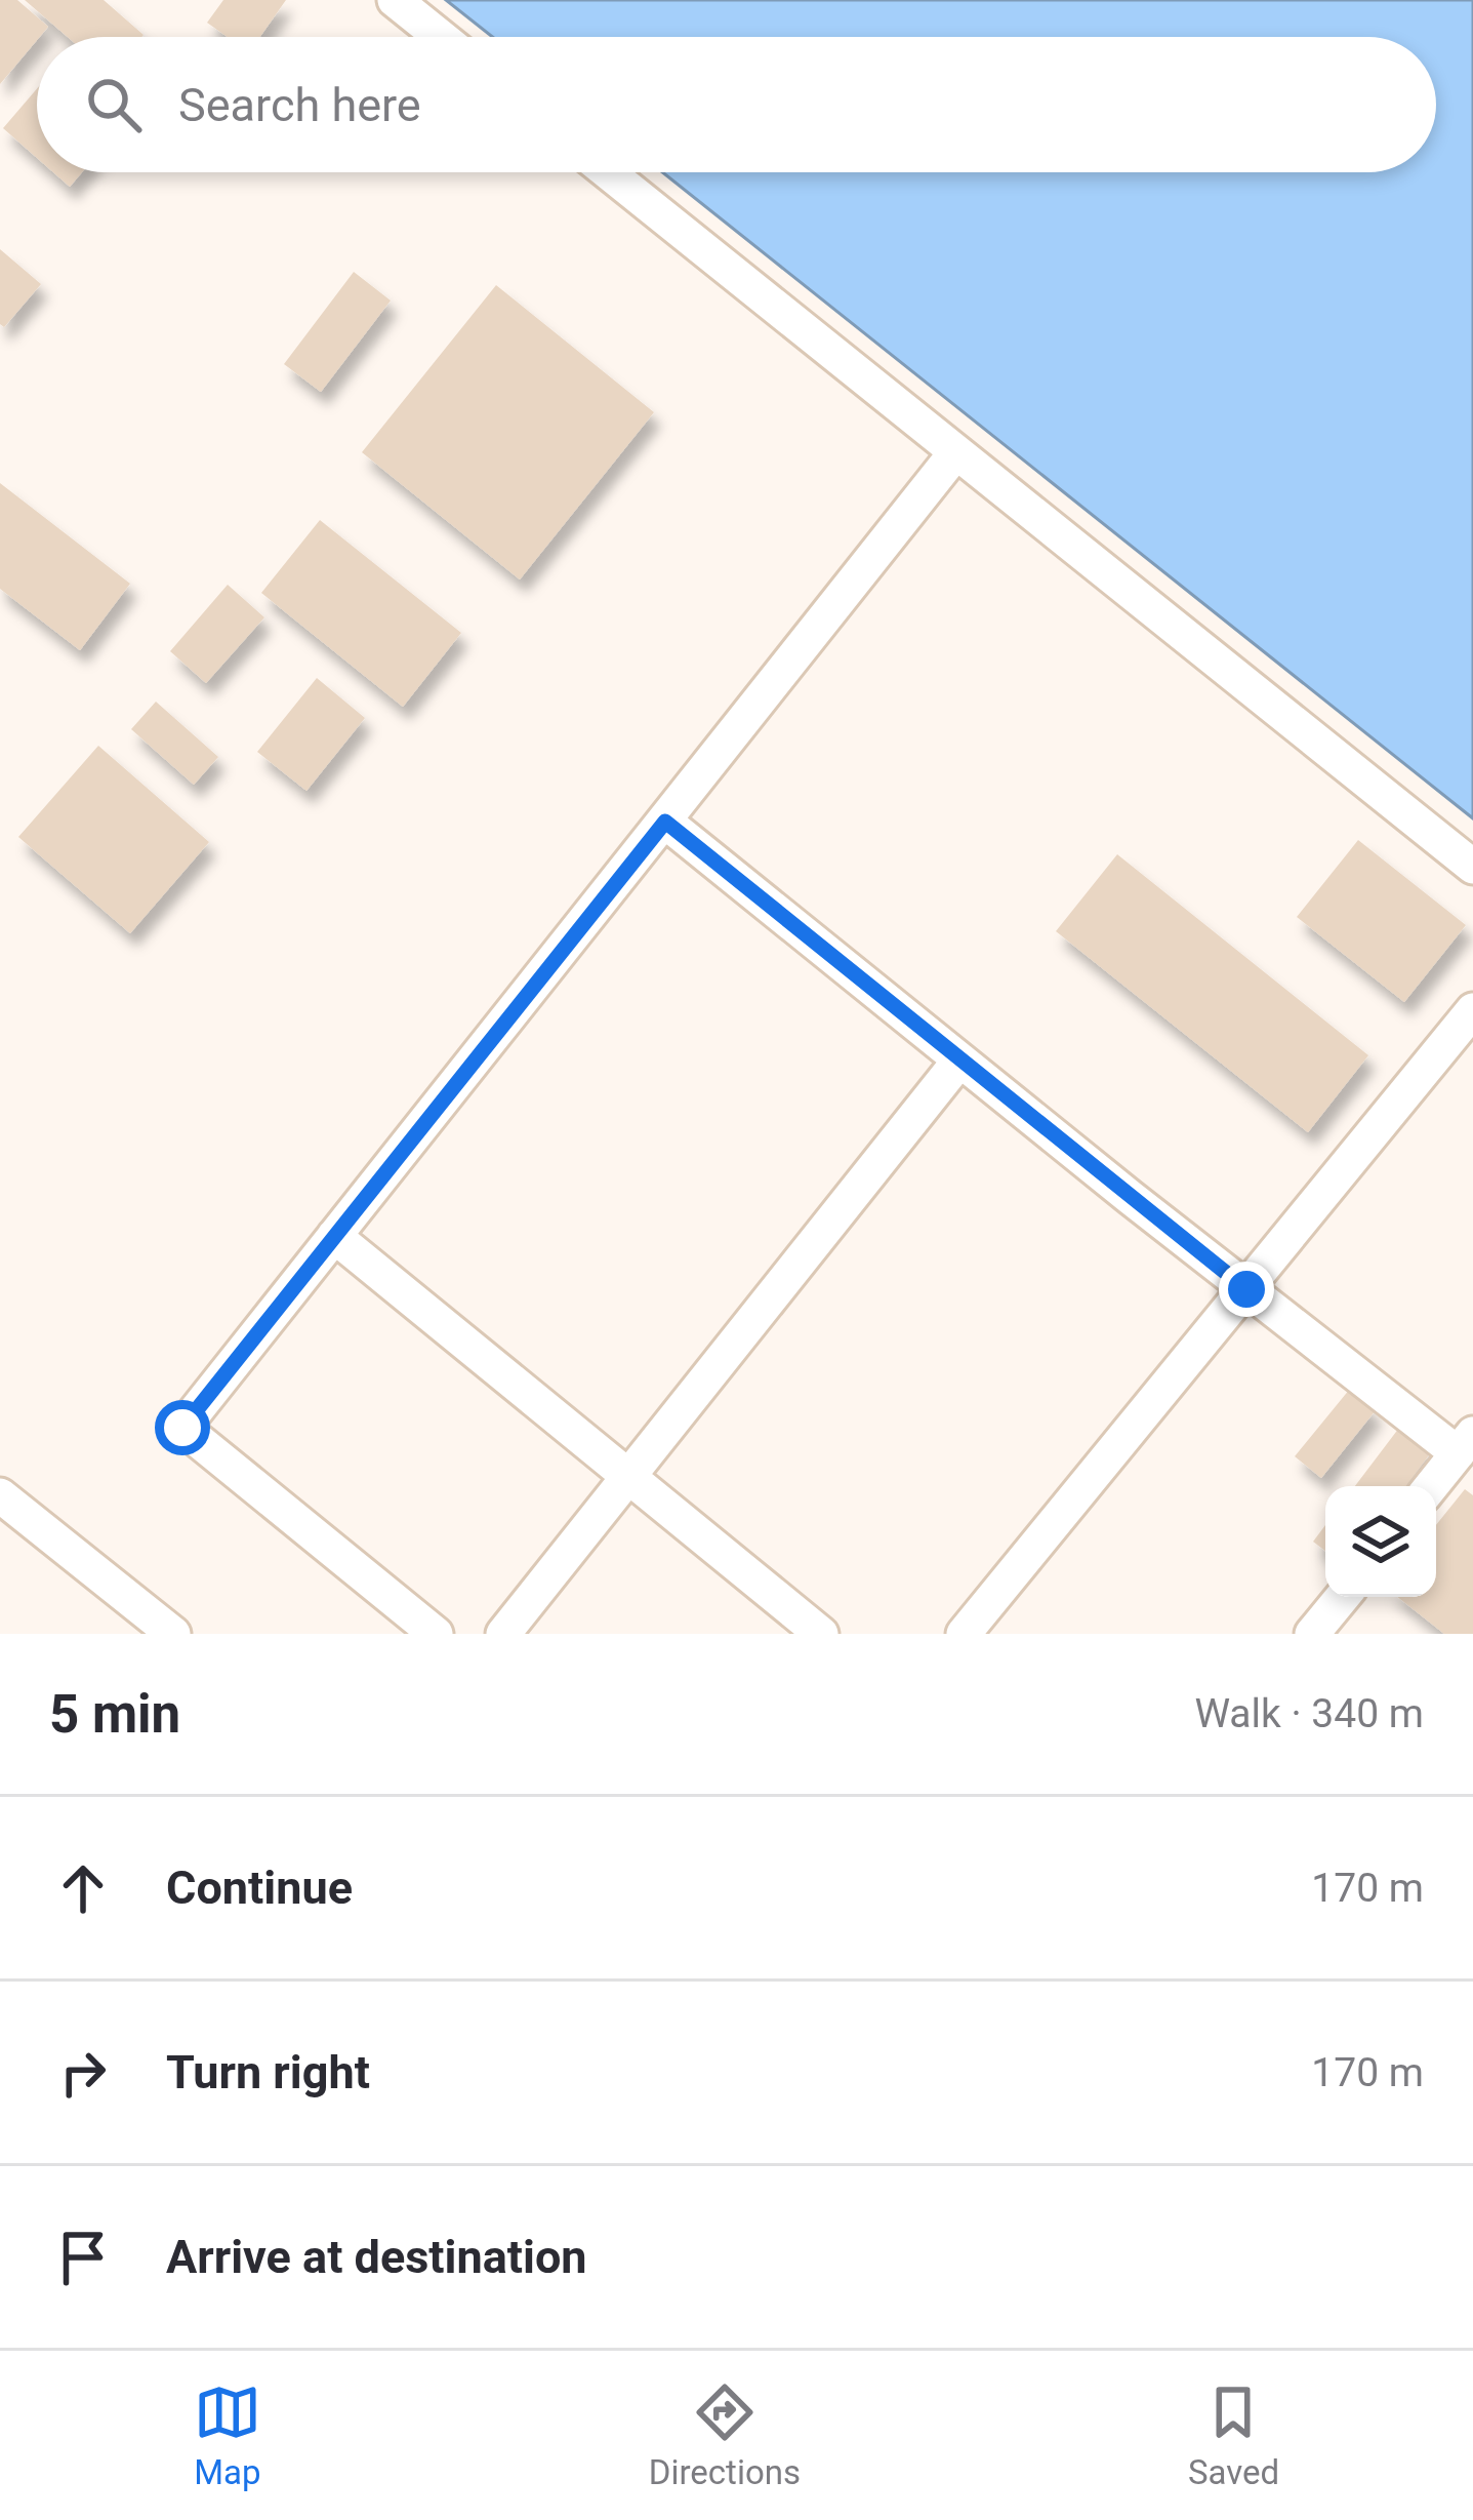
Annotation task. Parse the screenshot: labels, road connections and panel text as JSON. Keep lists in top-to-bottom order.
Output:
{
  "page": {
    "search": "Search here",
    "heading": ["5 min", "Walk · 340 m"],
    "list": [
      ["Continue", "170 m"],
      ["Turn right", "170 m"],
      "Arrive at destination"
    ],
    "nav": ["Map", "Directions", "Saved"]
  }
}
